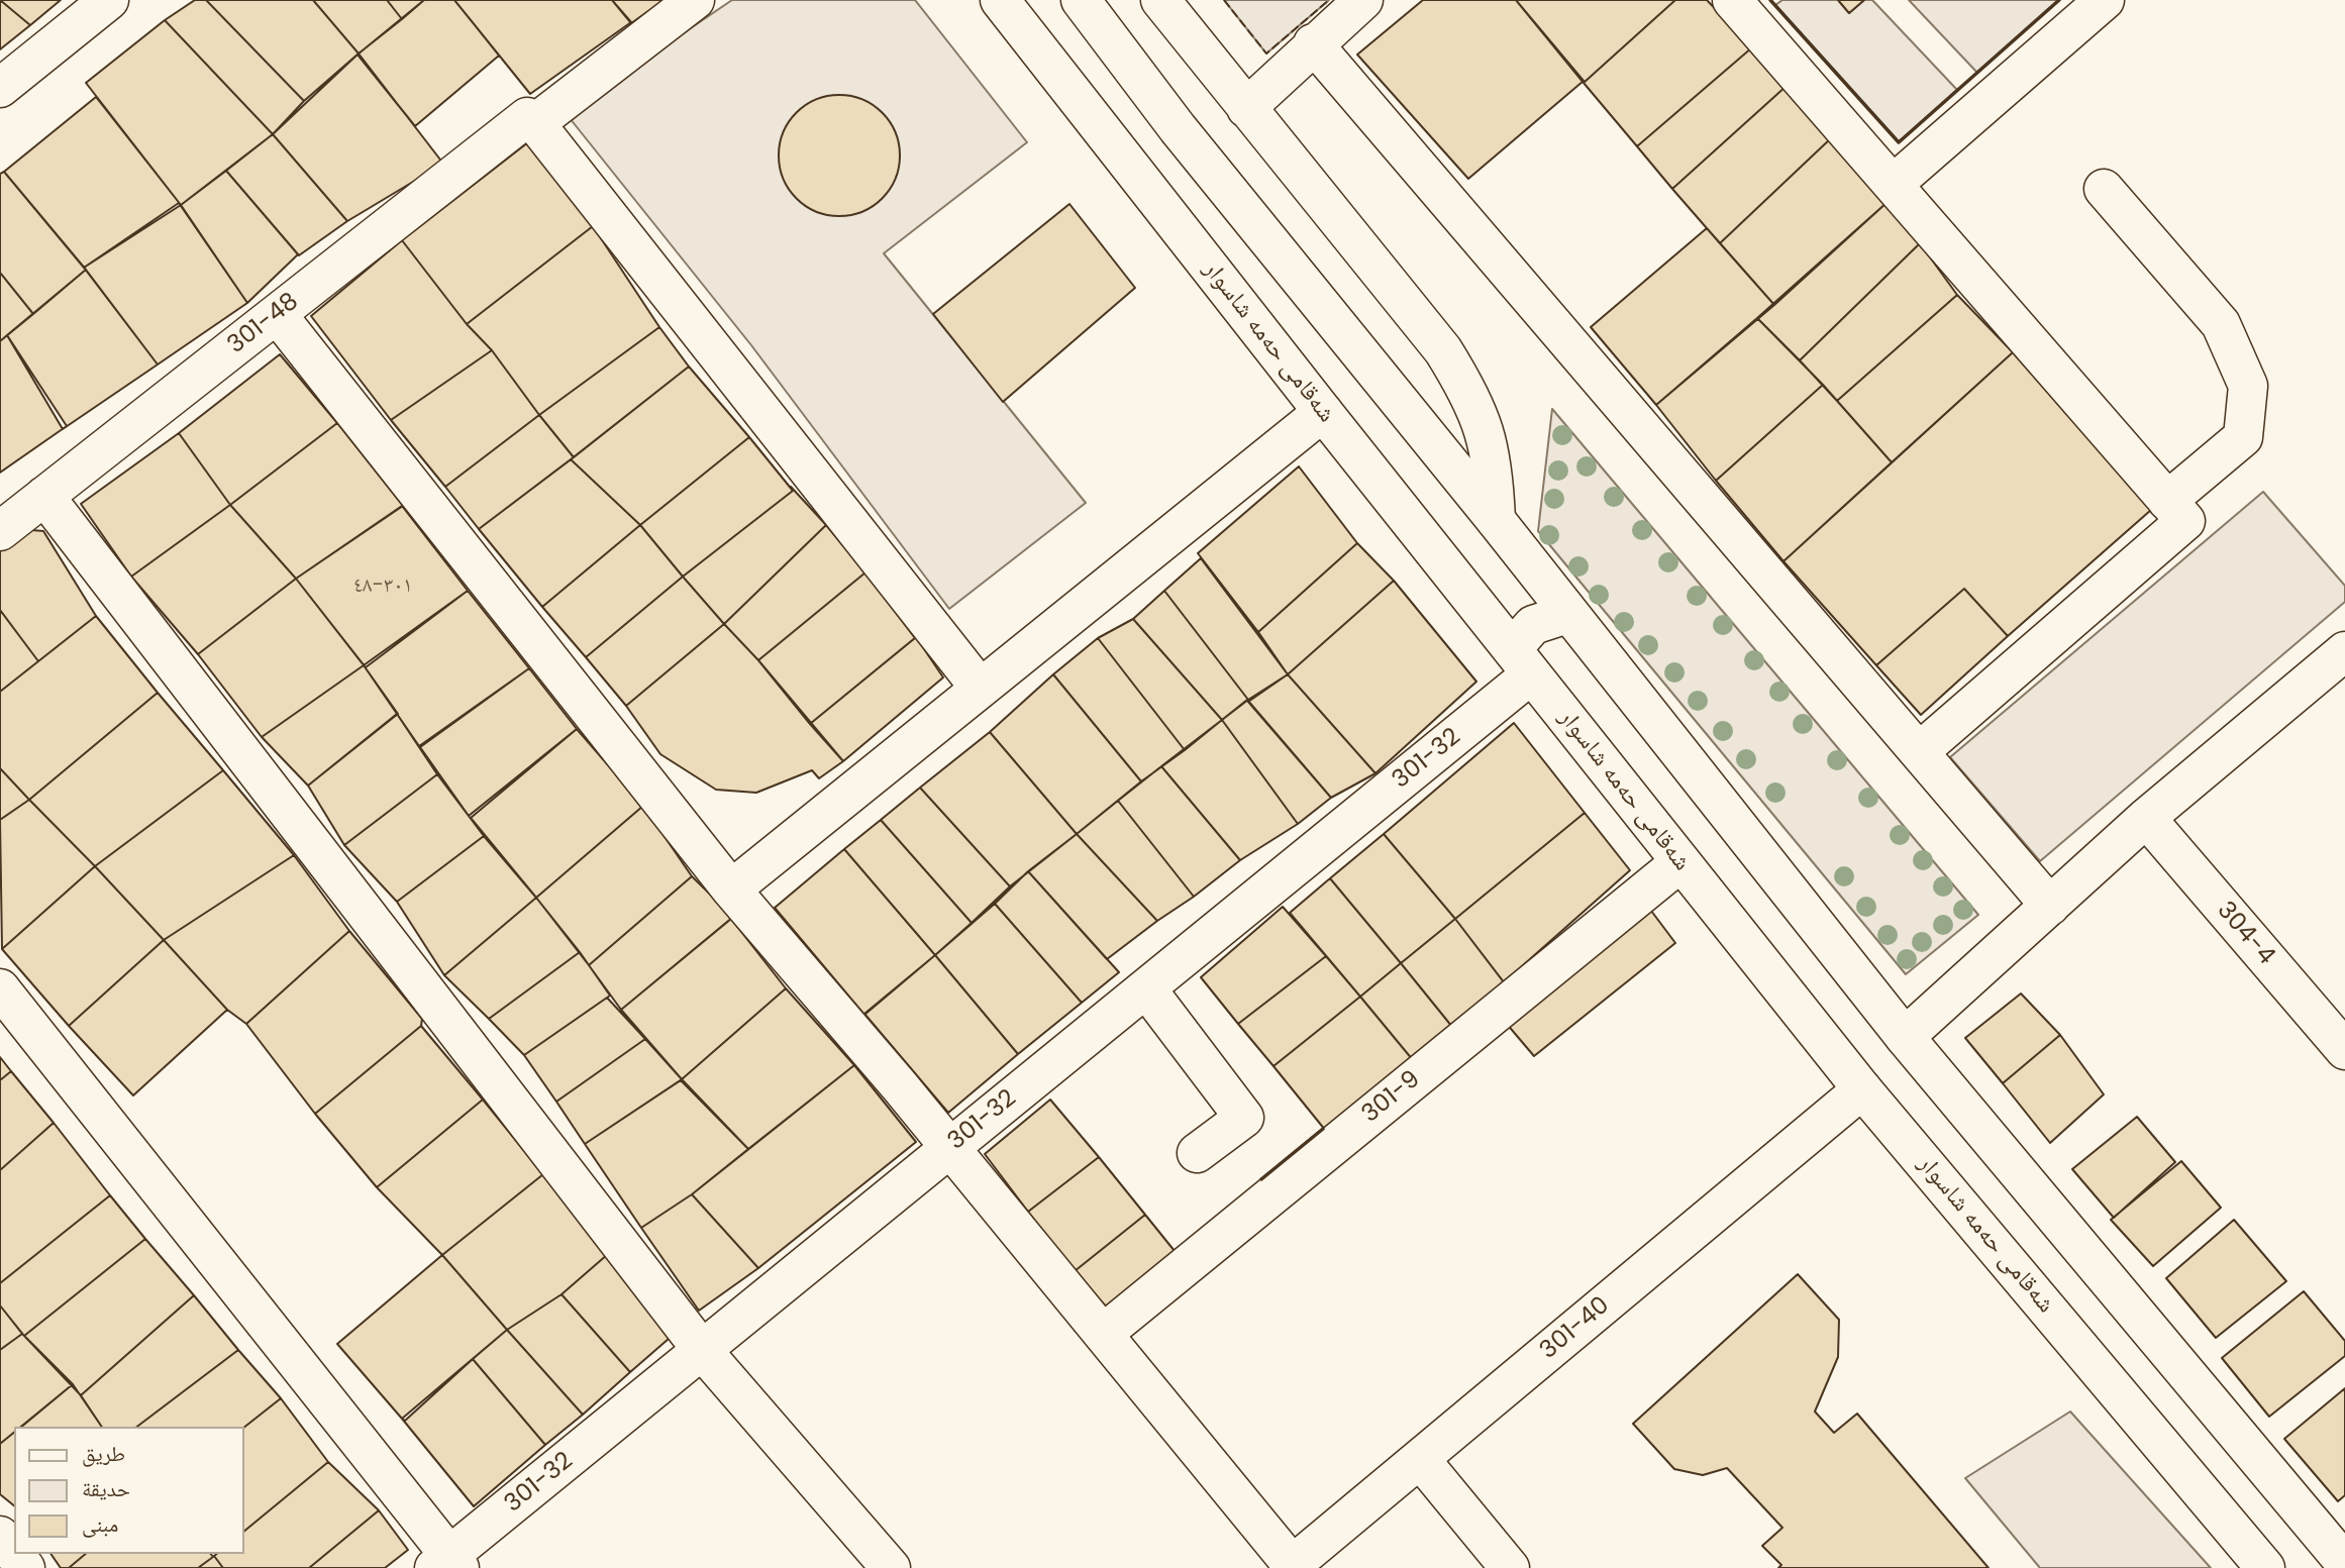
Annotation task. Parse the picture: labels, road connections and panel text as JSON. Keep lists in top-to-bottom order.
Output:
{
  "streets": {
    "street": [
      "301-48",
      "شەقامی حەمە شاسوار",
      "301-32",
      "304-4",
      "301-9",
      "301-40"
    ]
  },
  "crossings": [
    ["شەقامی حەمە شاسوار", "301-32"],
    ["شەقامی حەمە شاسوار", "301-9"],
    ["شەقامی حەمە شاسوار", "301-40"]
  ],
  "house_numbers": ["٣٠١-٤٨"],
  "legend": ["طريق", "حديقة", "مبنى"]
}
